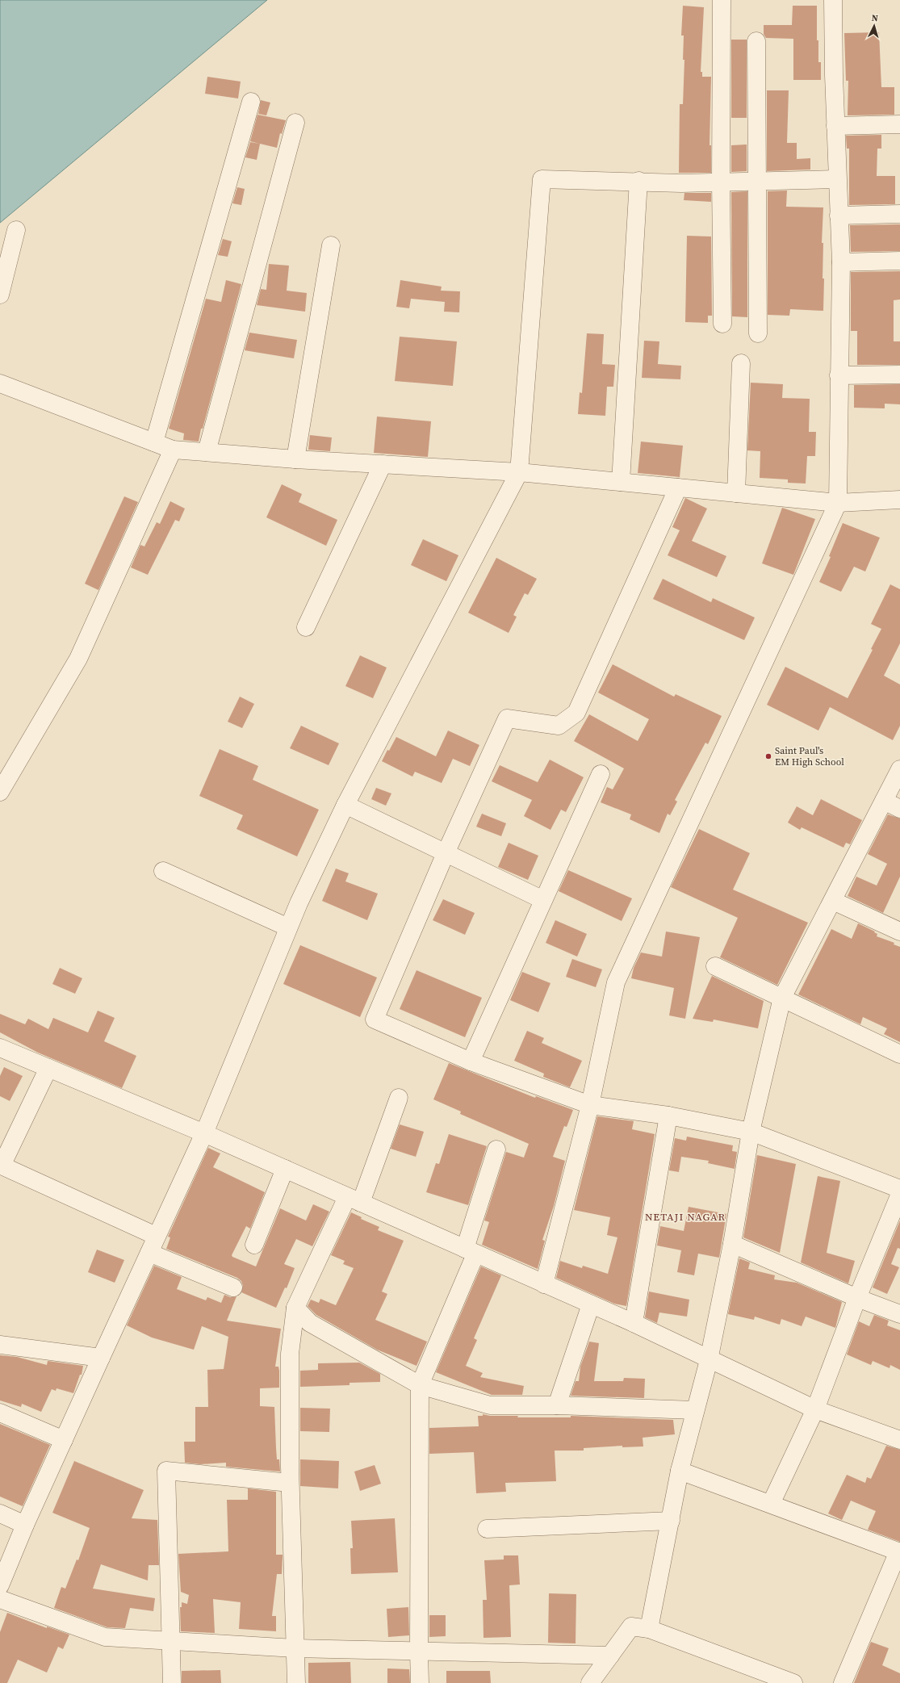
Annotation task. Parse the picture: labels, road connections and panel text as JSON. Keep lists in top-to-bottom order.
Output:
{
  "districts": ["NETAJI NAGAR"],
  "places": ["Saint Paul's EM High School"],
  "north": "top"
}
